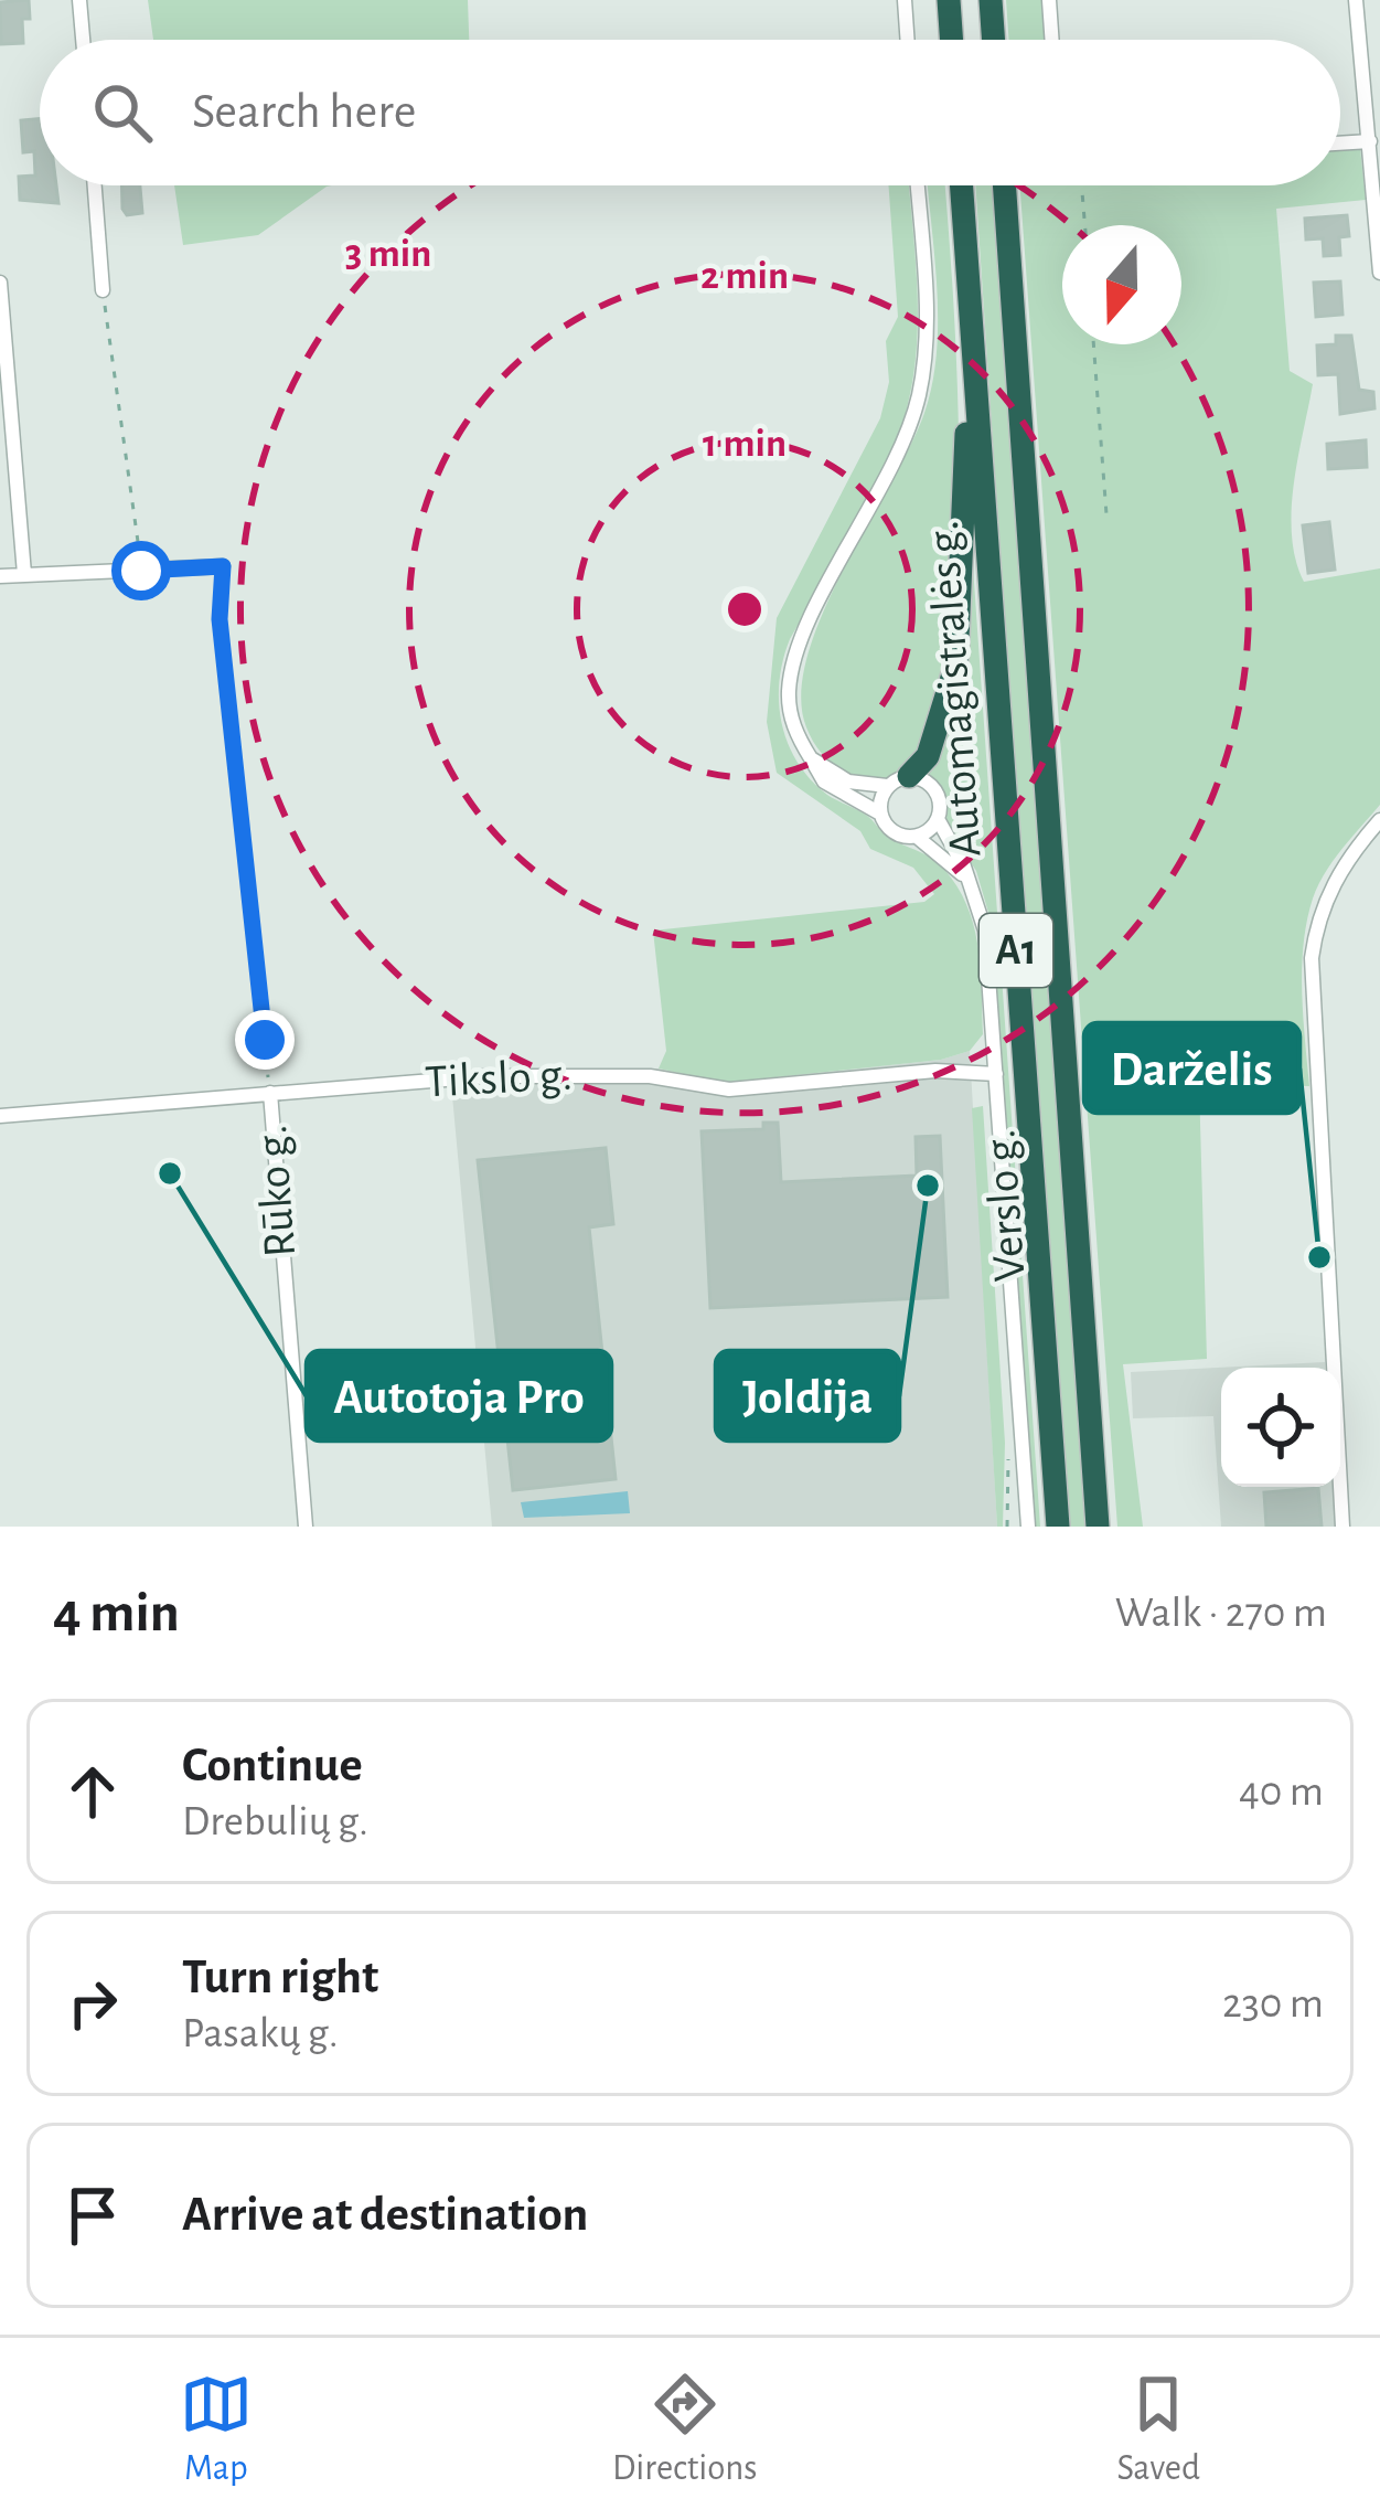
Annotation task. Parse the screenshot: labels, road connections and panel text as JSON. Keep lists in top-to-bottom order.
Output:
{
  "streets": {
    "highway": ["Automagistralės g.", "A1"],
    "street": ["Tikslo g.", "Rūko g.", "Verslo g."]
  },
  "crossings": [
    ["Tikslo g.", "Rūko g."],
    ["Tikslo g.", "Verslo g."]
  ],
  "places": ["Autotoja Pro", "Joldija", "Darželis"],
  "north": "bottom",
  "page": {
    "search": "Search here",
    "heading": ["4 min", "Walk · 270 m"],
    "list": [
      ["Continue", "Drebulių g.", "40 m"],
      ["Turn right", "Pasakų g.", "230 m"],
      "Arrive at destination"
    ],
    "nav": ["Map", "Directions", "Saved"]
  },
  "rings": ["3 min", "2 min", "1 min"]
}
